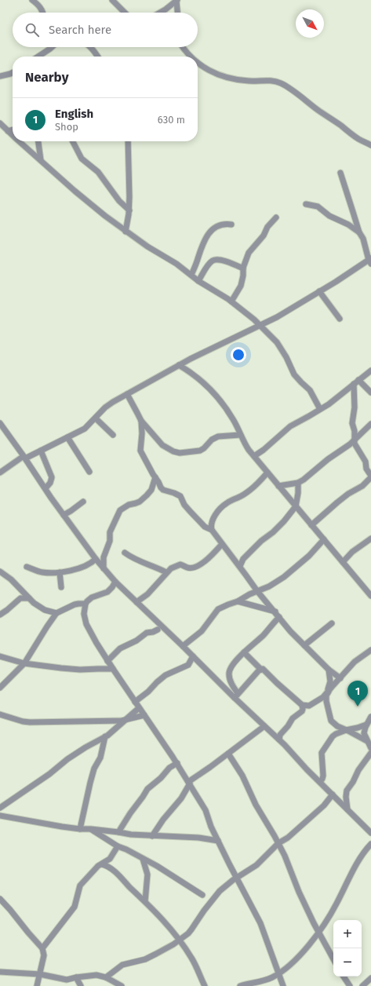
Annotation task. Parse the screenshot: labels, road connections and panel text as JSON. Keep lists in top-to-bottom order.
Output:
{
  "north": "bottom right",
  "page": {
    "search": "Search here",
    "heading": "Nearby",
    "list": [
      {
        "mark": "1",
        "name": "English",
        "note": "Shop",
        "value": "630 m"
      }
    ],
    "pins": "1",
    "map_buttons": ["+", "−"]
  }
}
